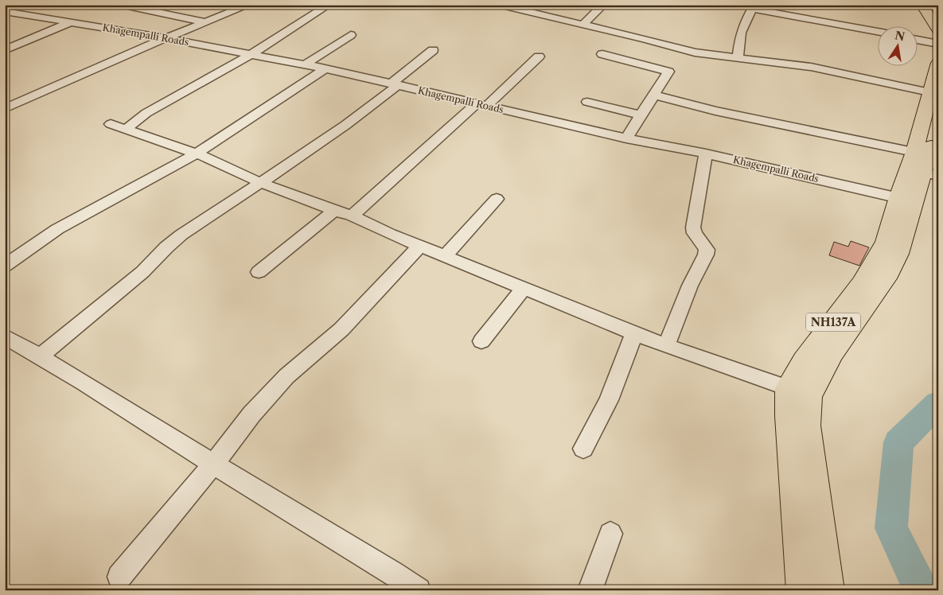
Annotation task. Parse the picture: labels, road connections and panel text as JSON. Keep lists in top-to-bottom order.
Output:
{
  "streets": {
    "highway": ["NH137A"],
    "street": ["Khagempalli Roads"]
  },
  "crossings": [
    ["Khagempalli Roads", "NH137A"]
  ],
  "north": "top"
}
